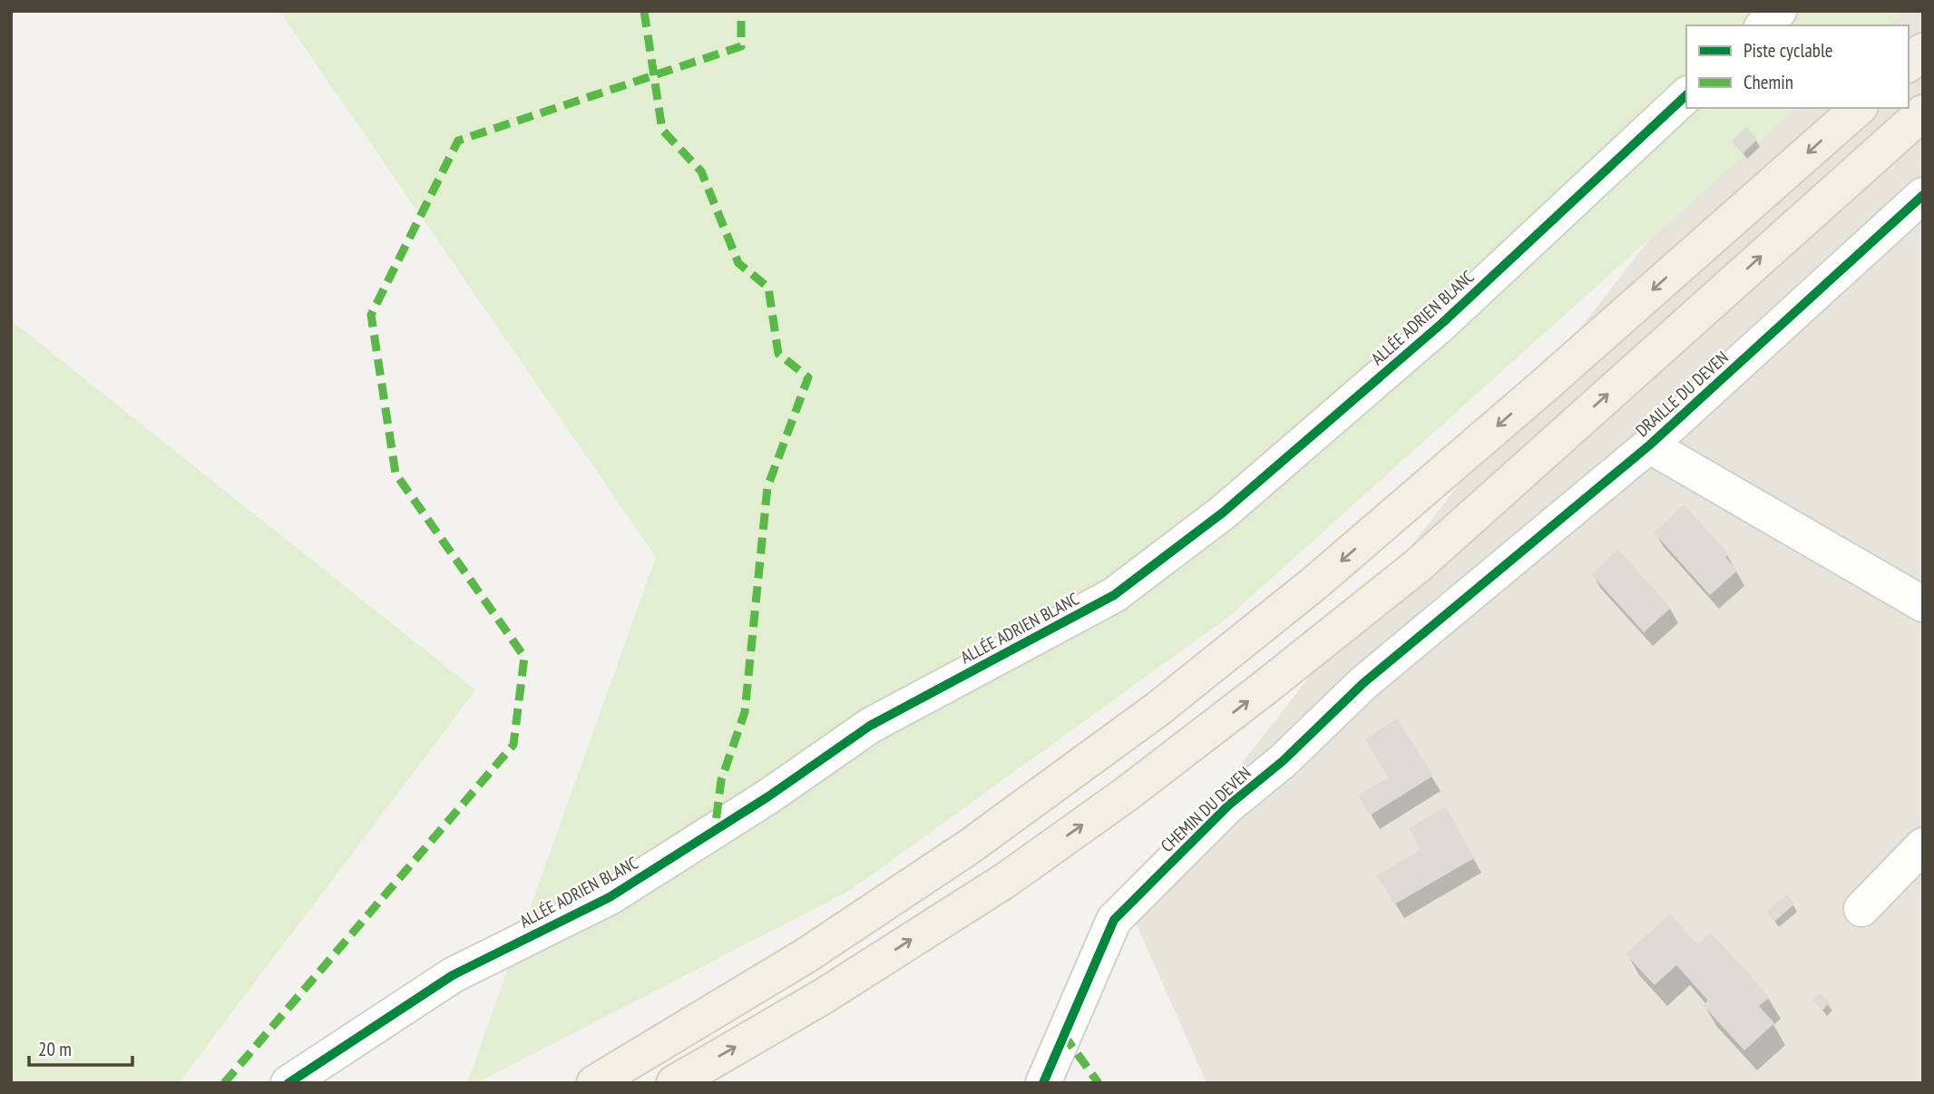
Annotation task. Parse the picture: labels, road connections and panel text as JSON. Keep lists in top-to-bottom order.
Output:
{
  "streets": {
    "street": ["ALLÉE ADRIEN BLANC", "DRAILLE DU DEVEN", "CHEMIN DU DEVEN"]
  },
  "crossings": [
    ["DRAILLE DU DEVEN", "CHEMIN DU DEVEN"]
  ],
  "legend": ["Piste cyclable", "Chemin"],
  "scale_bar": "20 m"
}
